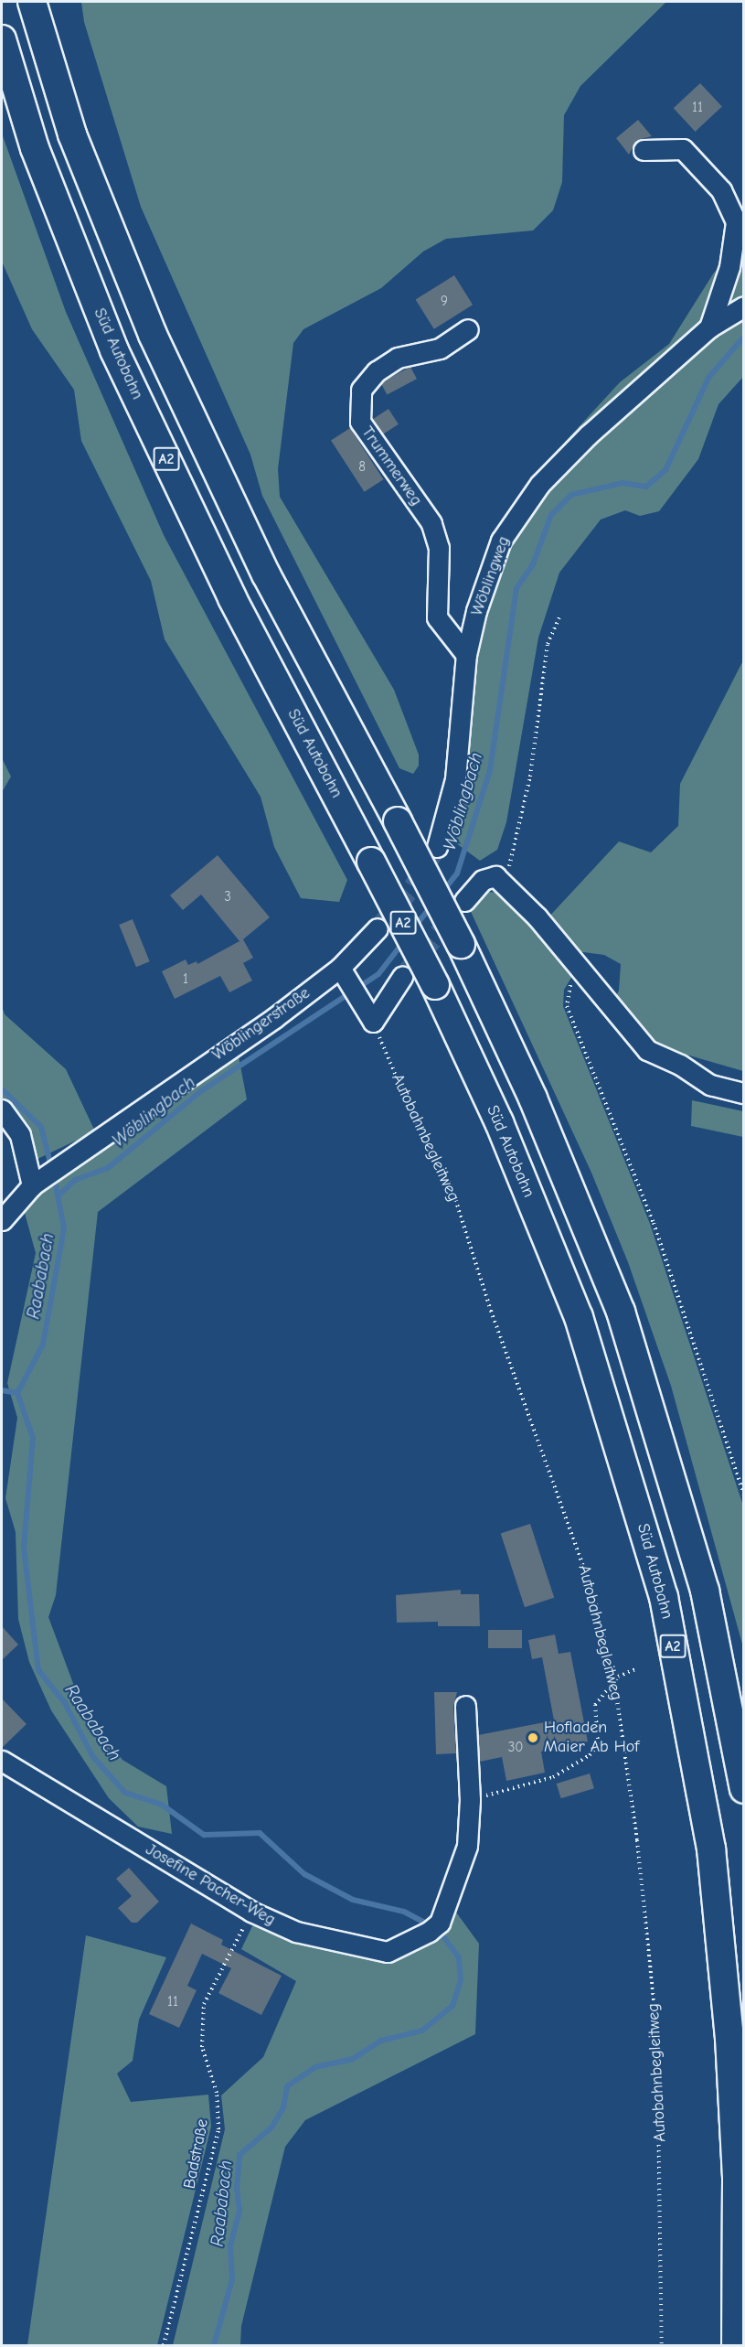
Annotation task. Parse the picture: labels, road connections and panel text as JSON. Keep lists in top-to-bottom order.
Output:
{
  "streets": {
    "highway": ["Süd Autobahn", "A2"],
    "street": [
      "Trummerweg",
      "Wöblingweg",
      "Wöblingerstraße",
      "Josefine Pacher-Weg"
    ],
    "path": ["Autobahnbegleitweg", "Badstraße"]
  },
  "crossings": [
    ["Trummerweg", "Wöblingweg"],
    ["Josefine Pacher-Weg", "Badstraße"]
  ],
  "water": ["Wöblingbach", "Raababach"],
  "places": ["Hofladen Maier Ab Hof"],
  "house_numbers": [
    "11",
    "9",
    "8",
    "3",
    "1",
    "30",
    "11"
  ]
}
